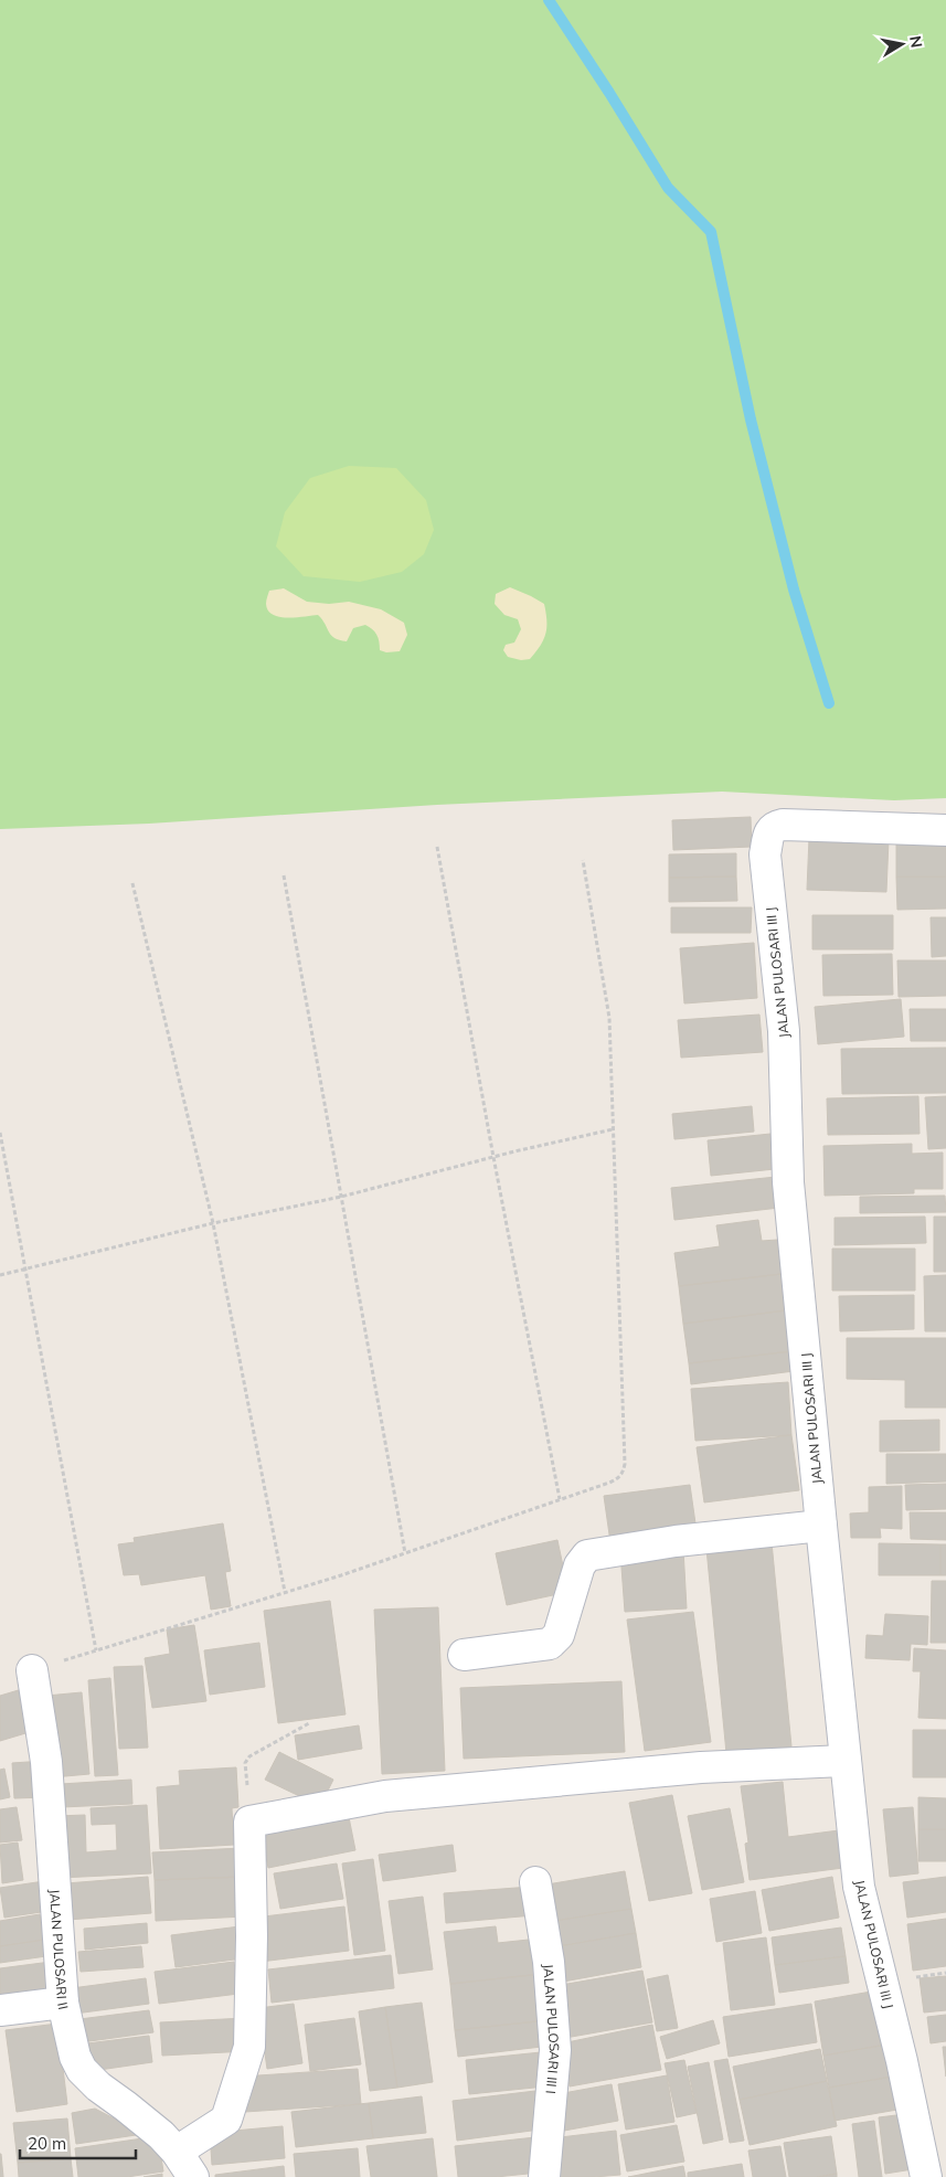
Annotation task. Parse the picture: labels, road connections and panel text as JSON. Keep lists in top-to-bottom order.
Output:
{
  "streets": {
    "street": ["JALAN PULOSARI III J", "JALAN PULOSARI II", "JALAN PULOSARI III I"]
  },
  "scale_bar": "20 m",
  "north": "right"
}
